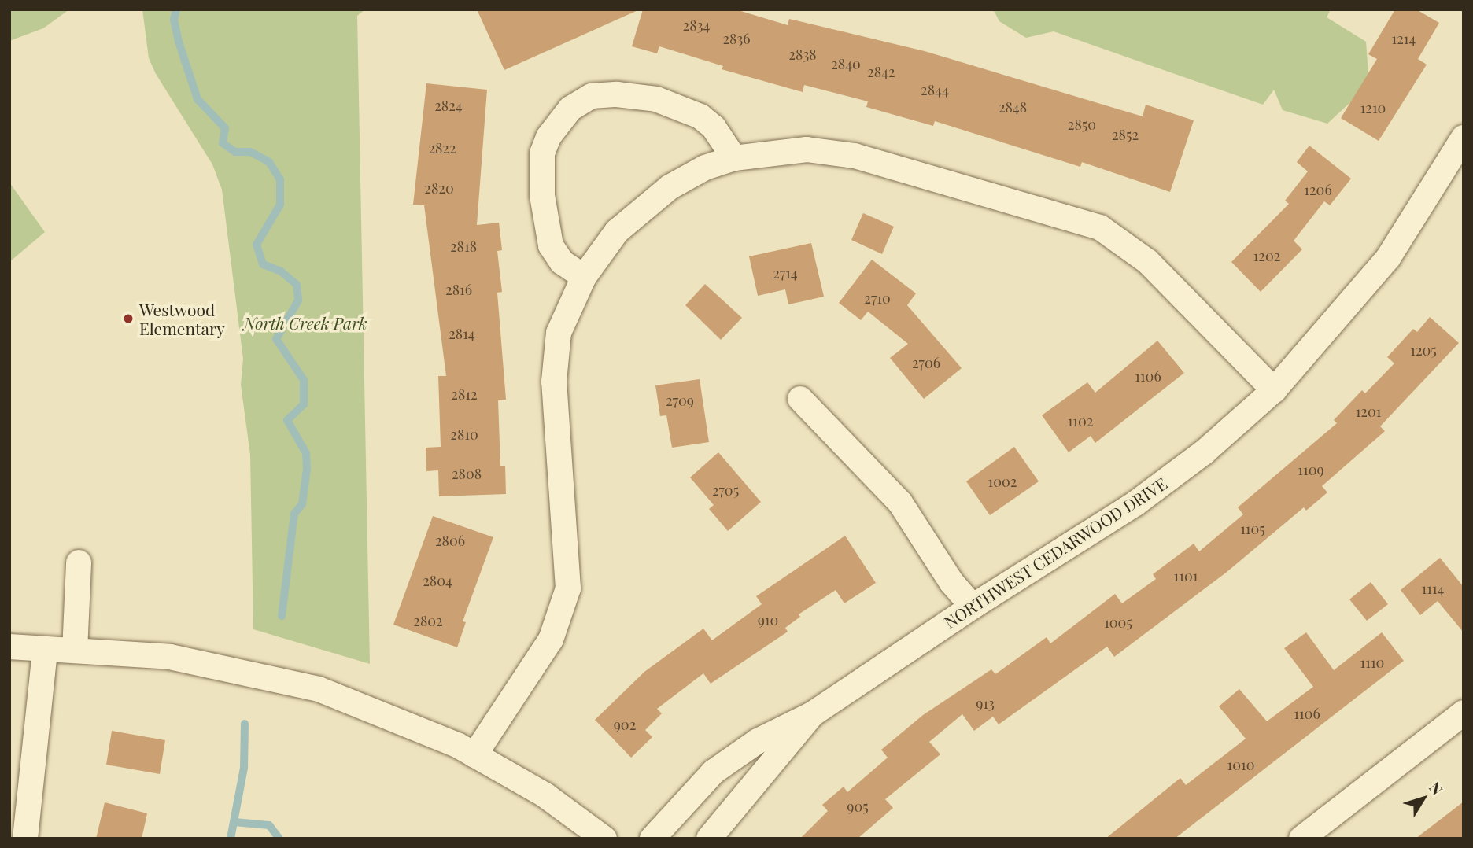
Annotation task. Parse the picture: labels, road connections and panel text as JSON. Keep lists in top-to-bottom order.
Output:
{
  "streets": {
    "street": ["NORTHWEST CEDARWOOD DRIVE"]
  },
  "parks": ["North Creek Park"],
  "places": ["Westwood Elementary"],
  "house_numbers": [
    "2834",
    "2836",
    "1214",
    "2838",
    "2840",
    "2842",
    "2844",
    "2824",
    "2848",
    "1210",
    "2850",
    "2852",
    "2822",
    "2820",
    "1206",
    "2818",
    "1202",
    "2714",
    "2816",
    "2710",
    "2814",
    "1205",
    "2706",
    "1106",
    "2812",
    "2709",
    "1201",
    "1102",
    "2810",
    "1109",
    "2808",
    "1002",
    "2705",
    "1105",
    "2806",
    "1101",
    "2804",
    "1114",
    "910",
    "2802",
    "1005",
    "1110",
    "913",
    "1106",
    "902",
    "1010",
    "905"
  ],
  "north": "top right"
}
